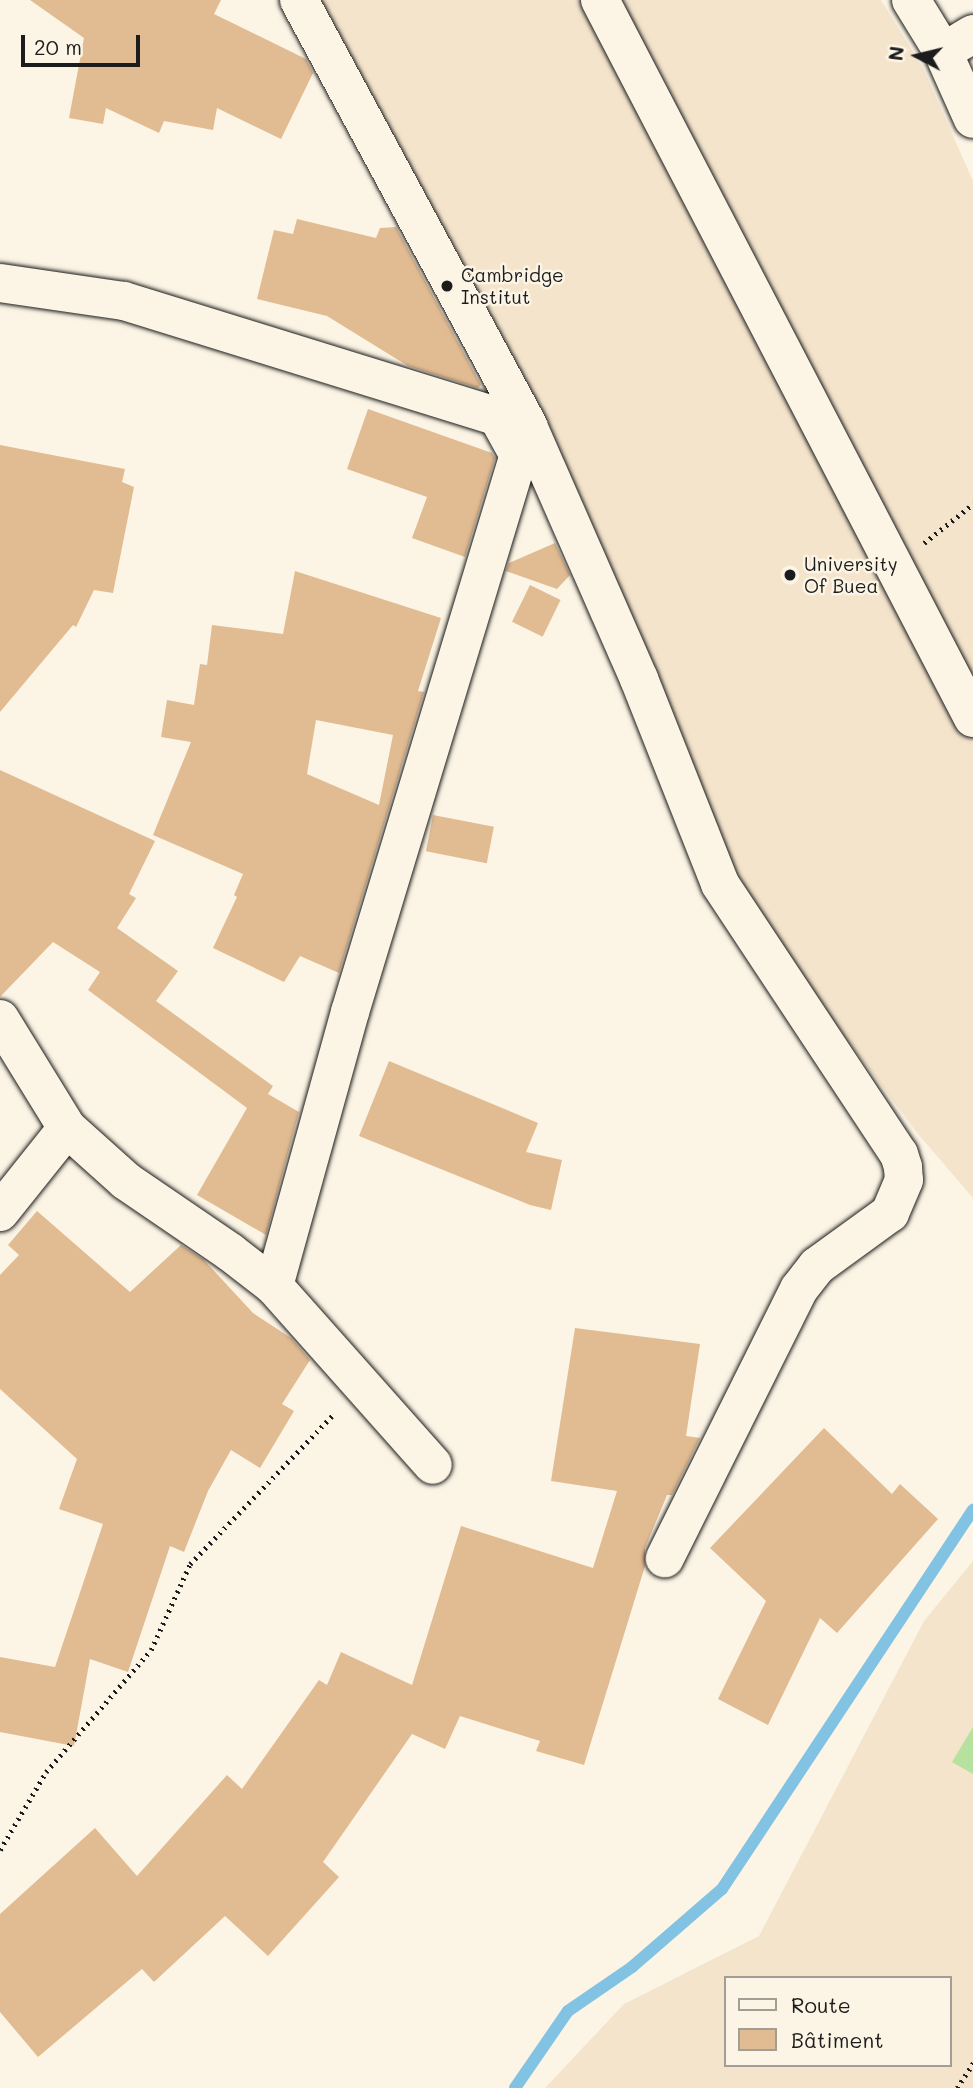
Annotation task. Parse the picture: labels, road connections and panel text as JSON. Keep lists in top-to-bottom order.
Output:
{
  "places": ["Cambridge Institut", "University Of Buea"],
  "legend": ["Route", "Bâtiment"],
  "scale_bar": "20 m",
  "north": "left"
}
